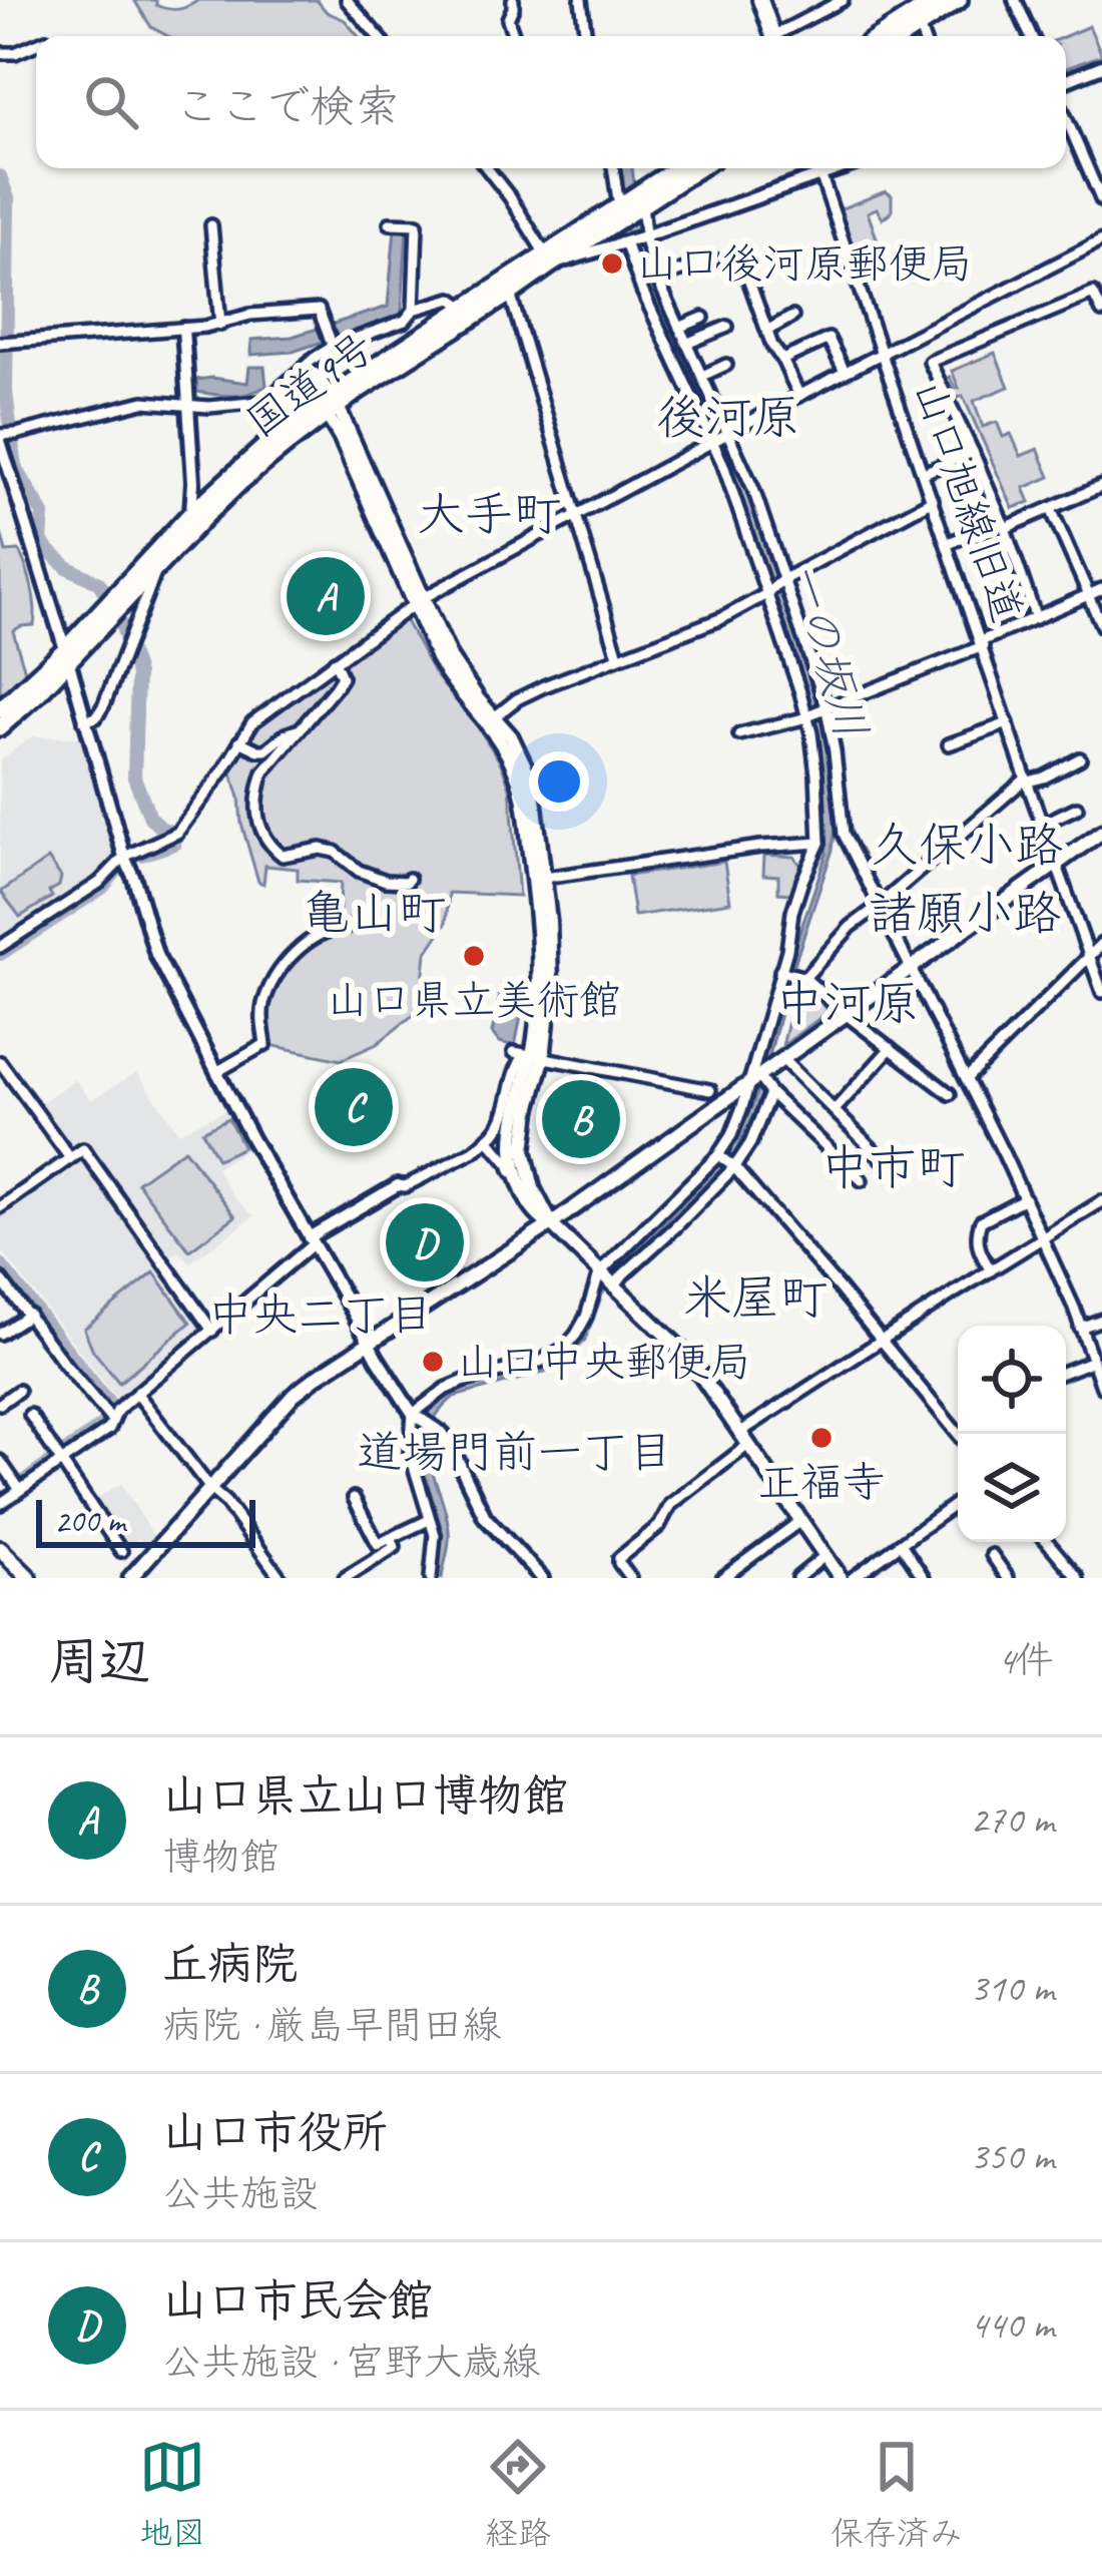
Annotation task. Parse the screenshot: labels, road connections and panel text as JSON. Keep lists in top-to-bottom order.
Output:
{
  "streets": {
    "highway": ["国道9号"],
    "street": ["山口旭線旧道"]
  },
  "districts": [
    "後河原",
    "大手町",
    "久保小路",
    "亀山町",
    "諸願小路",
    "中河原",
    "中市町",
    "米屋町",
    "中央二丁目",
    "道場門前一丁目"
  ],
  "water": ["一の坂川"],
  "places": [
    "山口後河原郵便局",
    "山口県立美術館",
    "山口中央郵便局",
    "正福寺"
  ],
  "scale_bar": "200 m",
  "page": {
    "search": "ここで検索",
    "pins": [
      "A",
      "C",
      "B",
      "D"
    ],
    "scale": "200 m",
    "heading": ["周辺", "4件"],
    "list": [
      {
        "mark": "A",
        "name": "山口県立山口博物館",
        "note": "博物館",
        "value": "270 m"
      },
      {
        "mark": "B",
        "name": "丘病院",
        "note": "病院 · 厳島早間田線",
        "value": "310 m"
      },
      {
        "mark": "C",
        "name": "山口市役所",
        "note": "公共施設",
        "value": "350 m"
      },
      {
        "mark": "D",
        "name": "山口市民会館",
        "note": "公共施設 · 宮野大歳線",
        "value": "440 m"
      }
    ],
    "nav": ["地図", "経路", "保存済み"]
  }
}
